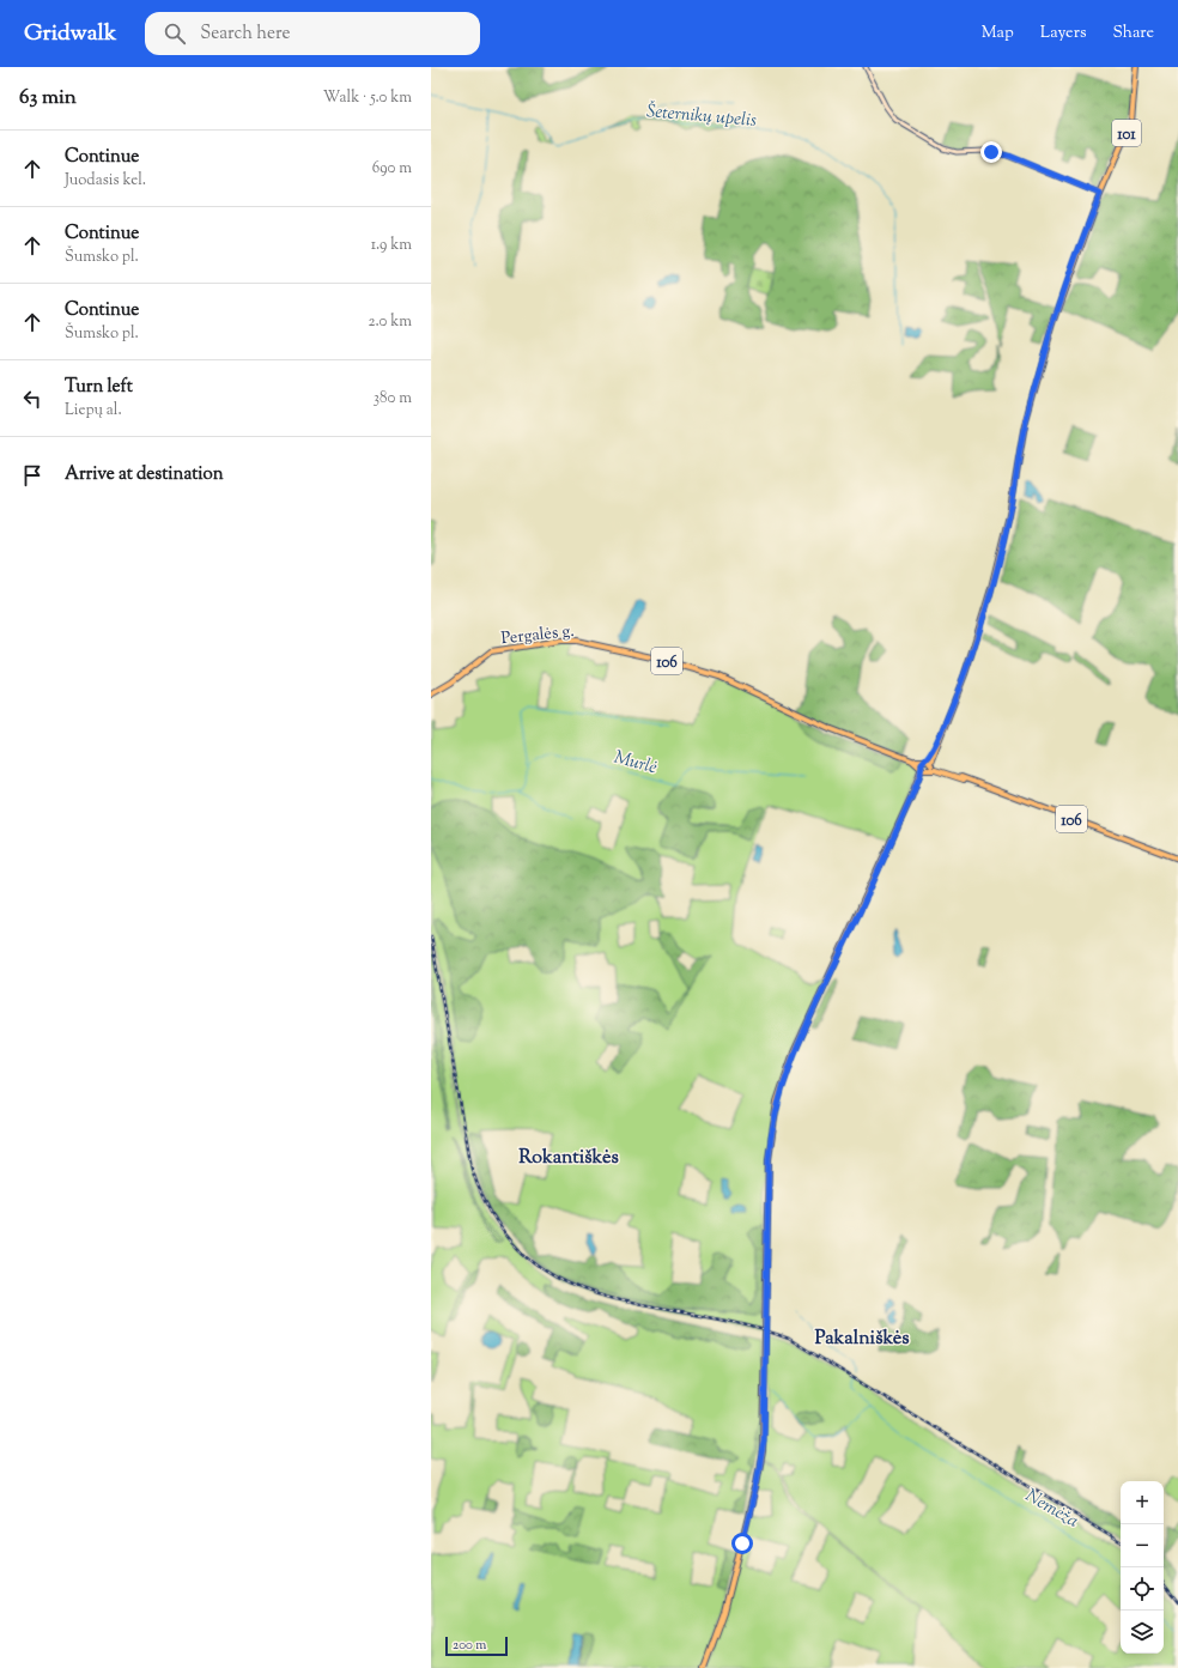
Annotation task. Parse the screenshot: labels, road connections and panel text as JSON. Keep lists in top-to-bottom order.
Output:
{
  "streets": {
    "main road": ["101", "Pergalės g.", "106"]
  },
  "crossings": [
    ["101", "Pergalės g."],
    ["101", "106"],
    ["Pergalės g.", "106"]
  ],
  "districts": ["Rokantiškės", "Pakalniškės"],
  "water": ["Šeternikų upelis", "Murlė", "Nemėža"],
  "scale_bar": "200 m",
  "page": {
    "header": "Gridwalk",
    "search": "Search here",
    "nav": ["Map", "Layers", "Share"],
    "heading": ["63 min", "Walk · 5.0 km"],
    "list": [
      ["Continue", "Juodasis kel.", "690 m"],
      ["Continue", "Šumsko pl.", "1.9 km"],
      ["Continue", "Šumsko pl.", "2.0 km"],
      ["Turn left", "Liepų al.", "380 m"],
      "Arrive at destination"
    ],
    "map_buttons": ["+", "−"],
    "scale": "200 m"
  }
}
